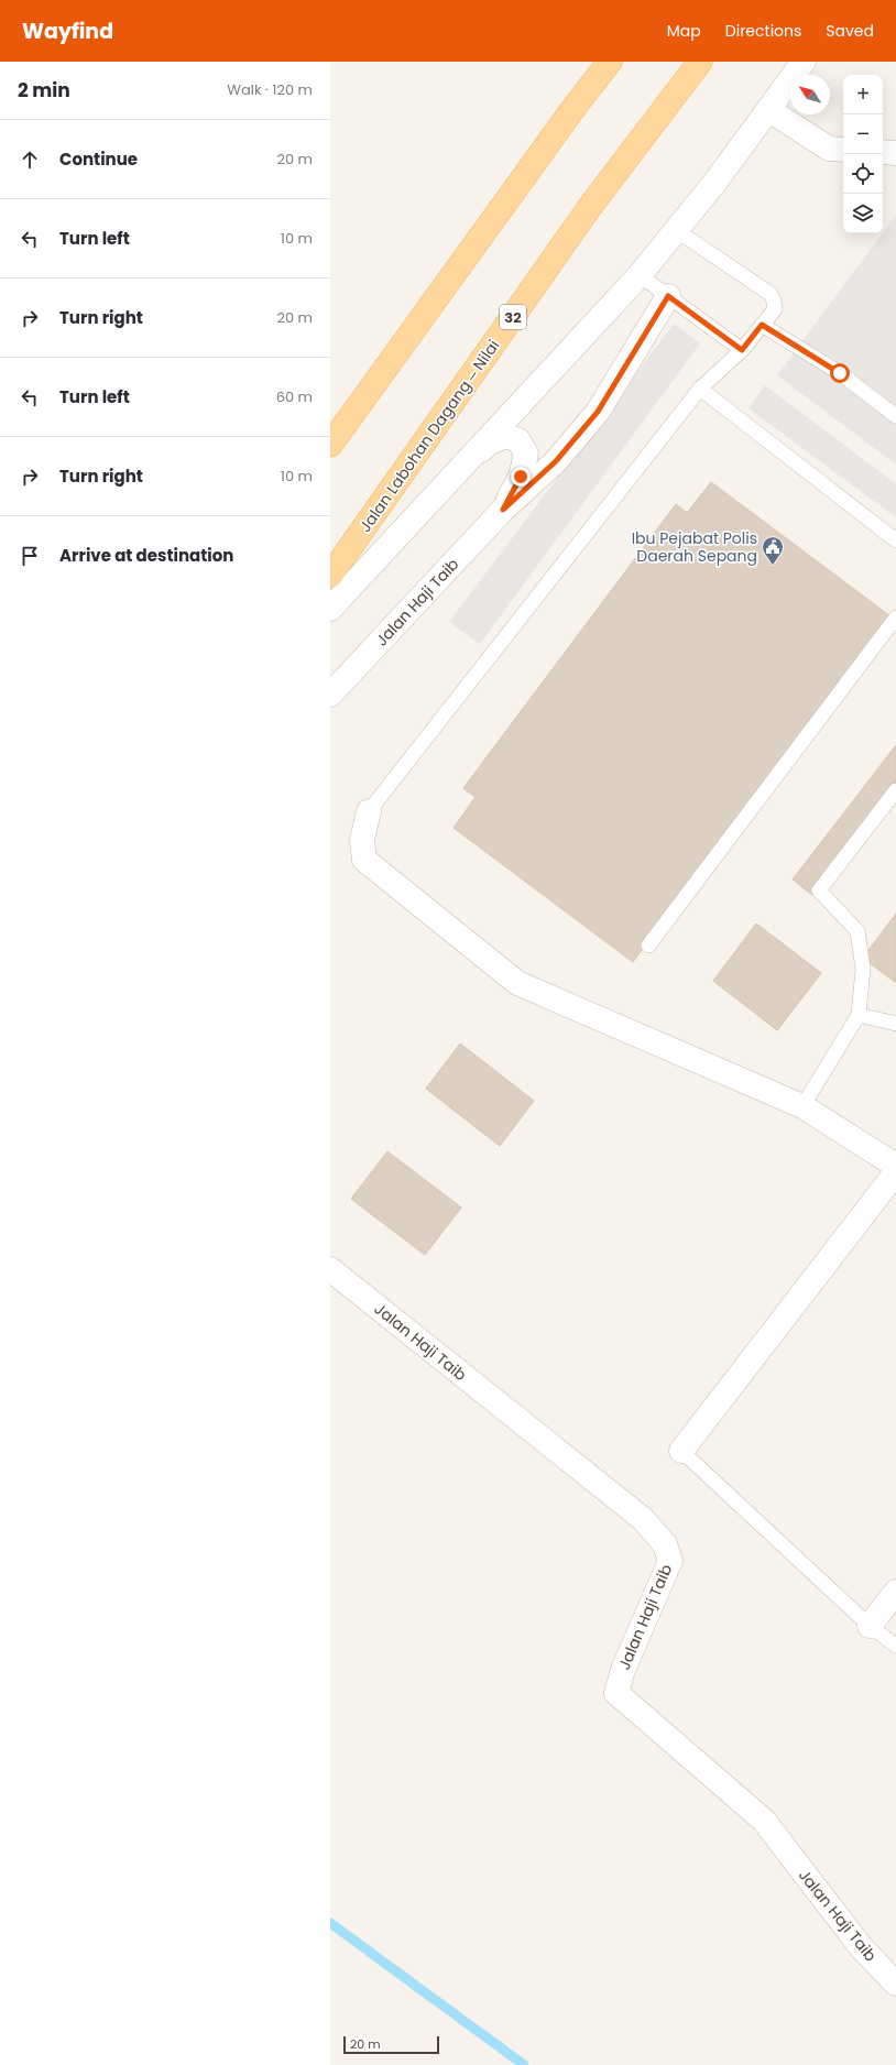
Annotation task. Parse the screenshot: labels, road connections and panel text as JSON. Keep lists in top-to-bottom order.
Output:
{
  "streets": {
    "main road": ["32", "Jalan Labohan Dagang ‒ Nilai"],
    "street": ["Jalan Haji Taib"]
  },
  "places": {
    "public building": ["Ibu Pejabat Polis Daerah Sepang"]
  },
  "scale_bar": "20 m",
  "north": "top left",
  "page": {
    "header": "Wayfind",
    "nav": ["Map", "Directions", "Saved"],
    "heading": ["2 min", "Walk · 120 m"],
    "map_buttons": ["+", "−"],
    "list": [
      ["Continue", "20 m"],
      ["Turn left", "10 m"],
      ["Turn right", "20 m"],
      ["Turn left", "60 m"],
      ["Turn right", "10 m"],
      "Arrive at destination"
    ],
    "scale": "20 m"
  }
}
